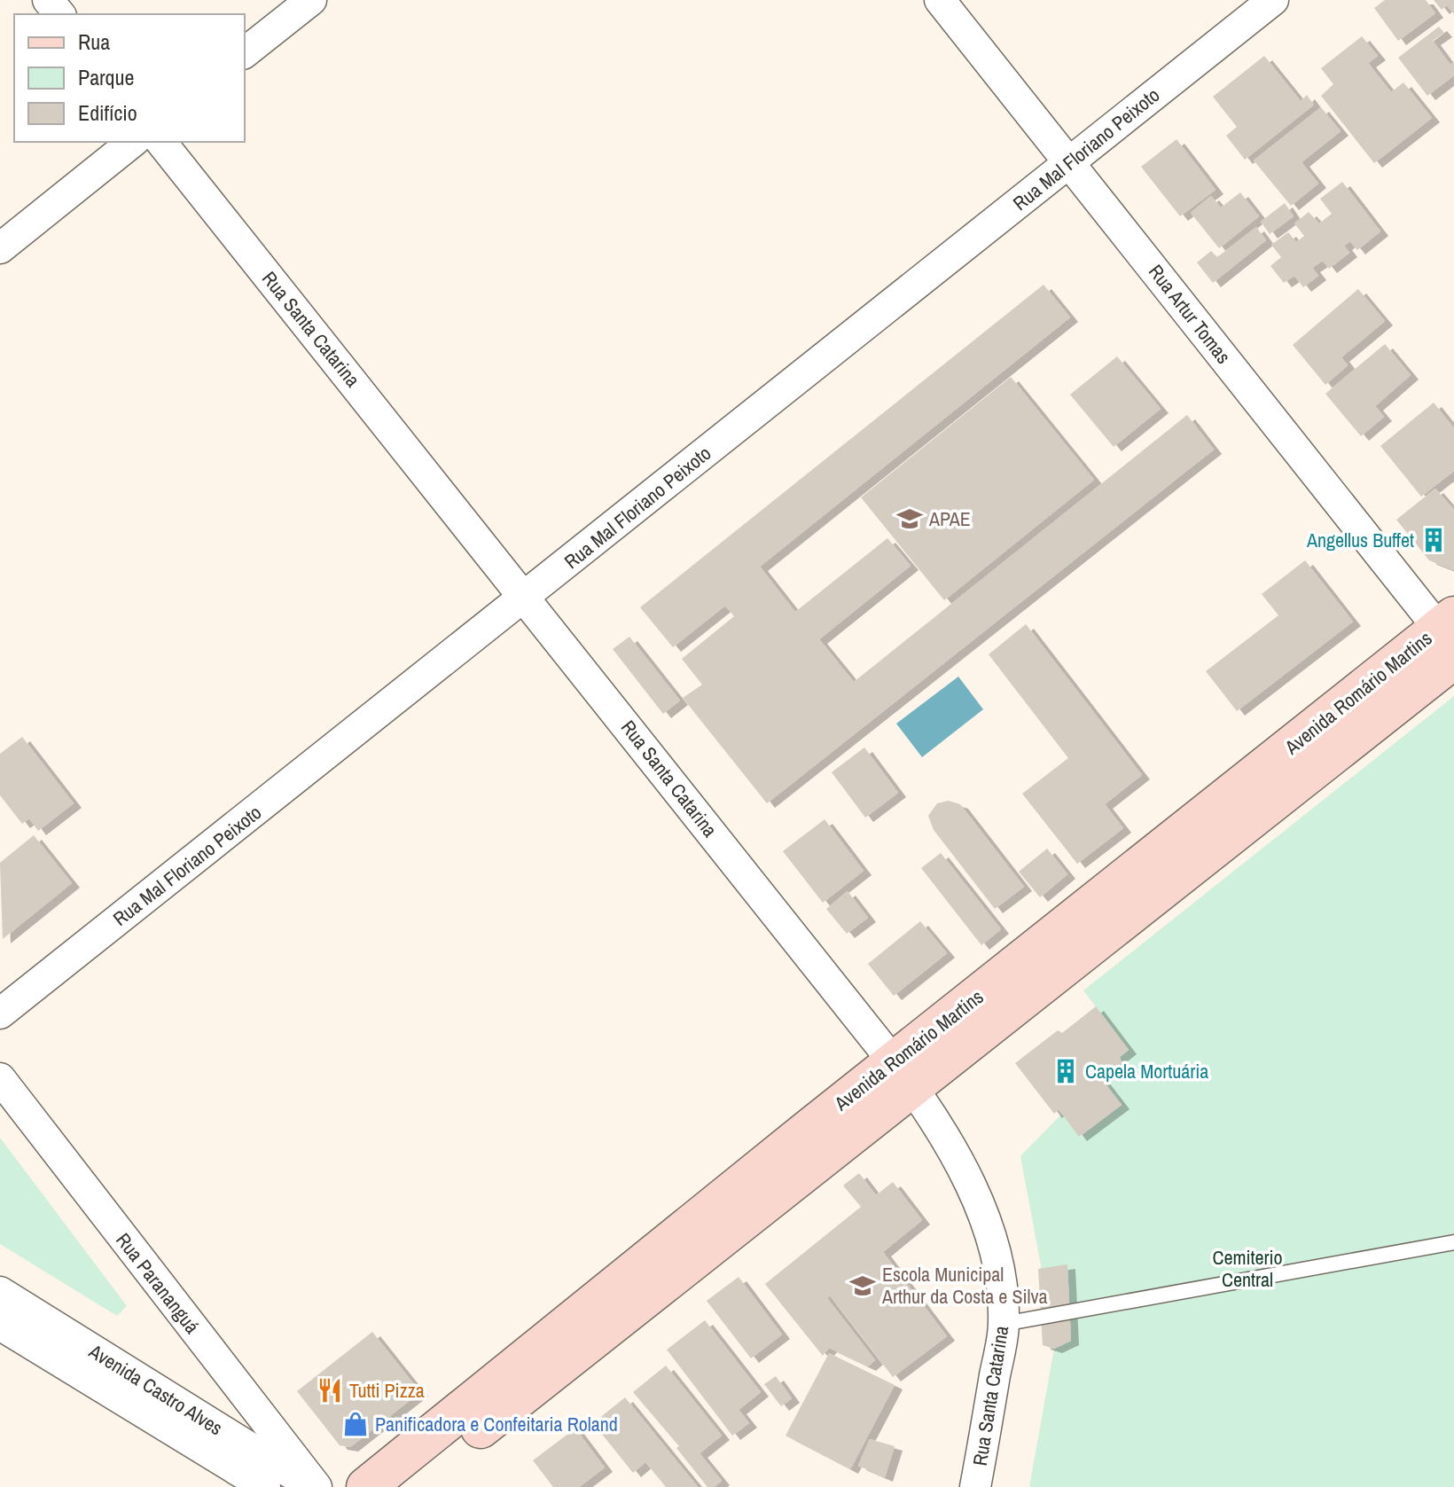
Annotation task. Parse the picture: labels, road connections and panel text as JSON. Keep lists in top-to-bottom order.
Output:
{
  "streets": {
    "main road": ["Avenida Romário Martins"],
    "street": [
      "Rua Mal Floriano Peixoto",
      "Rua Artur Tomas",
      "Rua Santa Catarina",
      "Rua Parananguá",
      "Avenida Castro Alves"
    ]
  },
  "crossings": [
    ["Rua Mal Floriano Peixoto", "Rua Artur Tomas"],
    ["Rua Mal Floriano Peixoto", "Rua Santa Catarina"],
    ["Rua Artur Tomas", "Avenida Romário Martins"],
    ["Rua Santa Catarina", "Avenida Romário Martins"],
    ["Rua Parananguá", "Avenida Castro Alves"]
  ],
  "parks": ["Cemiterio Central"],
  "places": {
    "school or university": ["APAE", "Escola Municipal Arthur da Costa e Silva"],
    "building": ["Angellus Buffet", "Capela Mortuária"],
    "restaurant": ["Tutti Pizza"],
    "shop": ["Panificadora e Confeitaria Roland"]
  },
  "legend": ["Rua", "Parque", "Edifício"]
}
